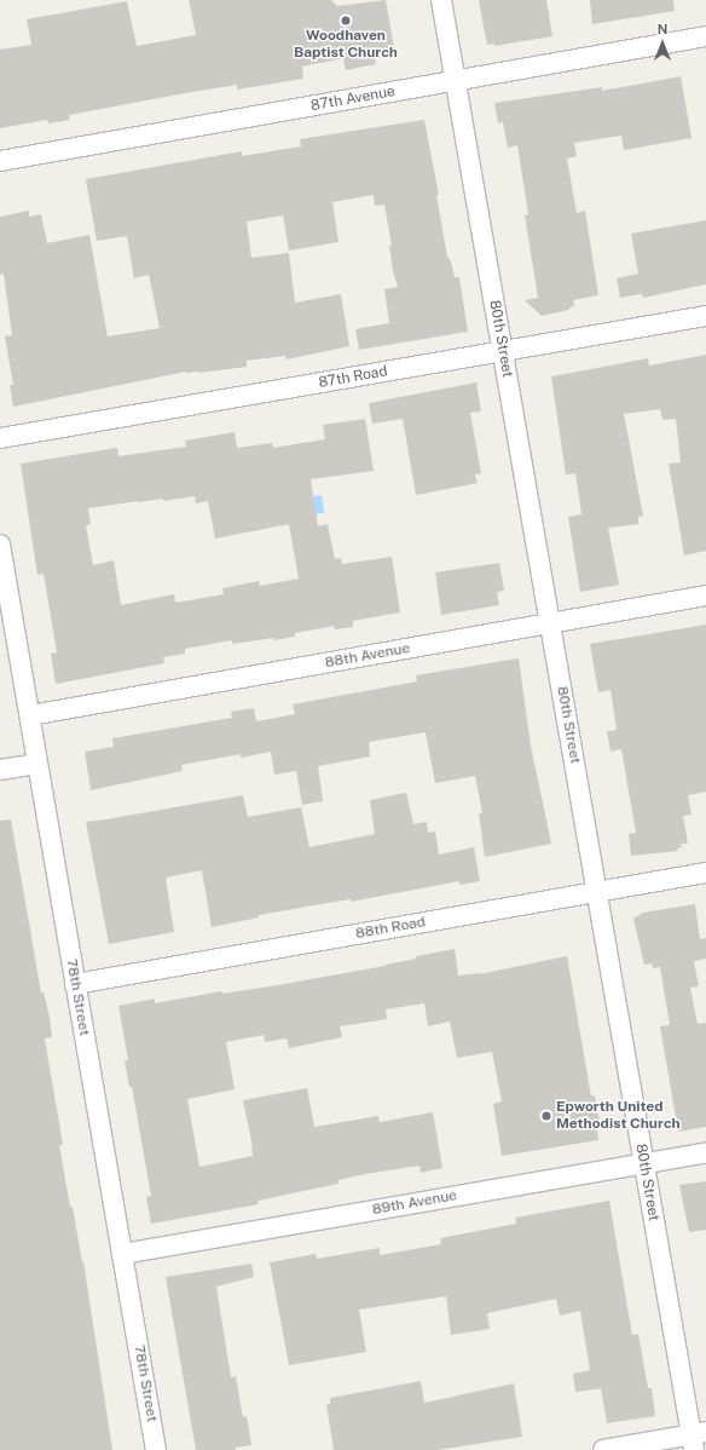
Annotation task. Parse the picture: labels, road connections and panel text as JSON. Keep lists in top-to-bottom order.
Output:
{
  "streets": {
    "street": [
      "87th Avenue",
      "80th Street",
      "87th Road",
      "88th Avenue",
      "88th Road",
      "78th Street",
      "89th Avenue"
    ]
  },
  "crossings": [
    ["87th Avenue", "80th Street"],
    ["80th Street", "87th Road"],
    ["80th Street", "88th Avenue"],
    ["80th Street", "88th Road"],
    ["80th Street", "89th Avenue"],
    ["88th Avenue", "78th Street"],
    ["88th Road", "78th Street"],
    ["78th Street", "89th Avenue"]
  ],
  "places": ["Woodhaven Baptist Church", "Epworth United Methodist Church"],
  "north": "top"
}
